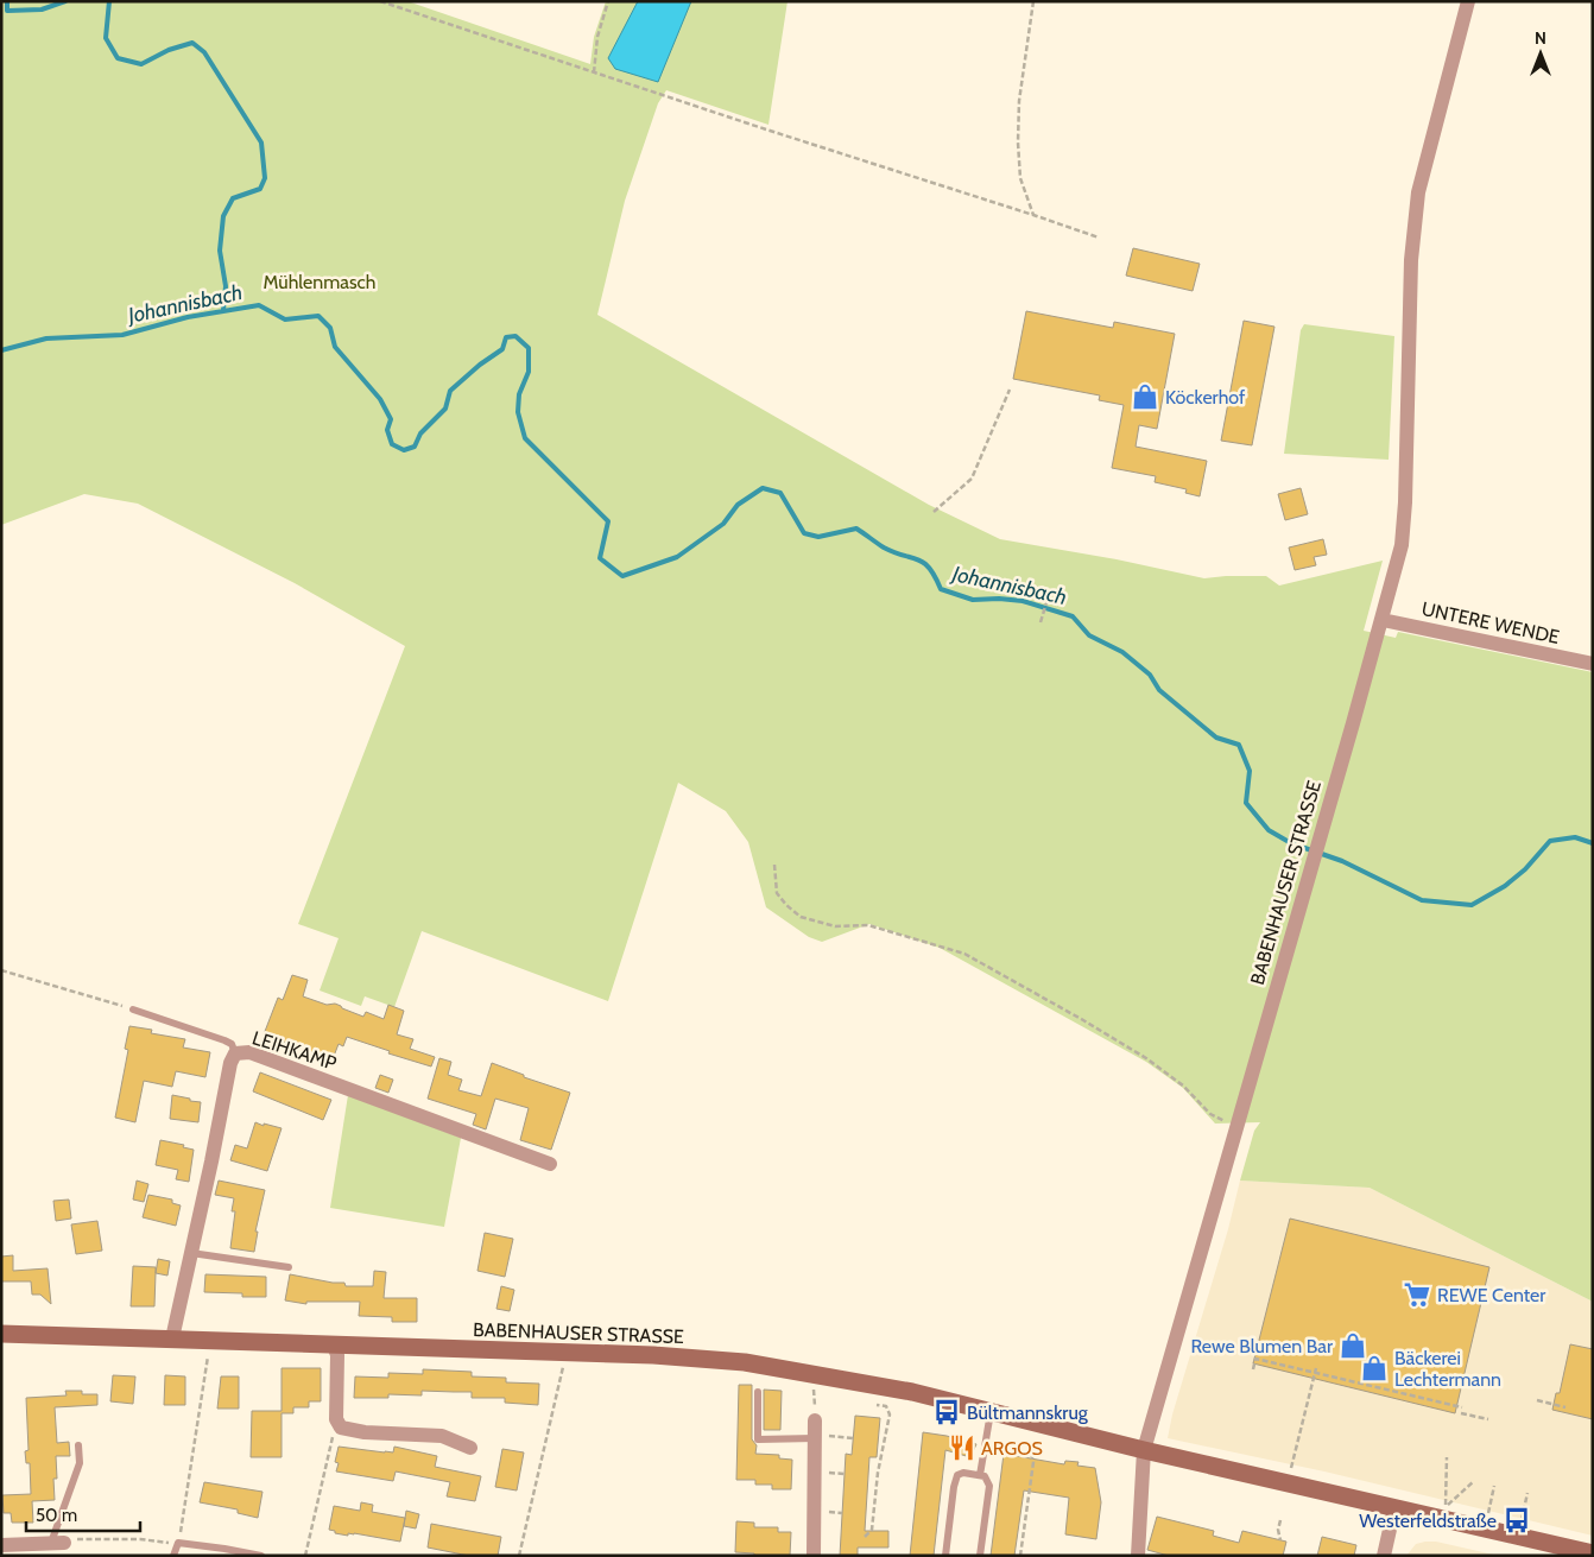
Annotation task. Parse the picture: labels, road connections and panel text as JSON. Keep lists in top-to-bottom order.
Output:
{
  "streets": {
    "main road": ["BABENHAUSER STRASSE"],
    "street": ["UNTERE WENDE", "LEIHKAMP"]
  },
  "crossings": [
    ["UNTERE WENDE", "BABENHAUSER STRASSE"],
    ["BABENHAUSER STRASSE", "LEIHKAMP"]
  ],
  "water": ["Johannisbach"],
  "parks": ["Mühlenmasch"],
  "places": {
    "shop": ["Köckerhof", "Rewe Blumen Bar", "Bäckerei Lechtermann"],
    "supermarket": ["REWE Center"],
    "bus stop": ["Bültmannskrug", "Westerfeldstraße"],
    "restaurant": ["ARGOS"]
  },
  "scale_bar": "50 m",
  "north": "top"
}
